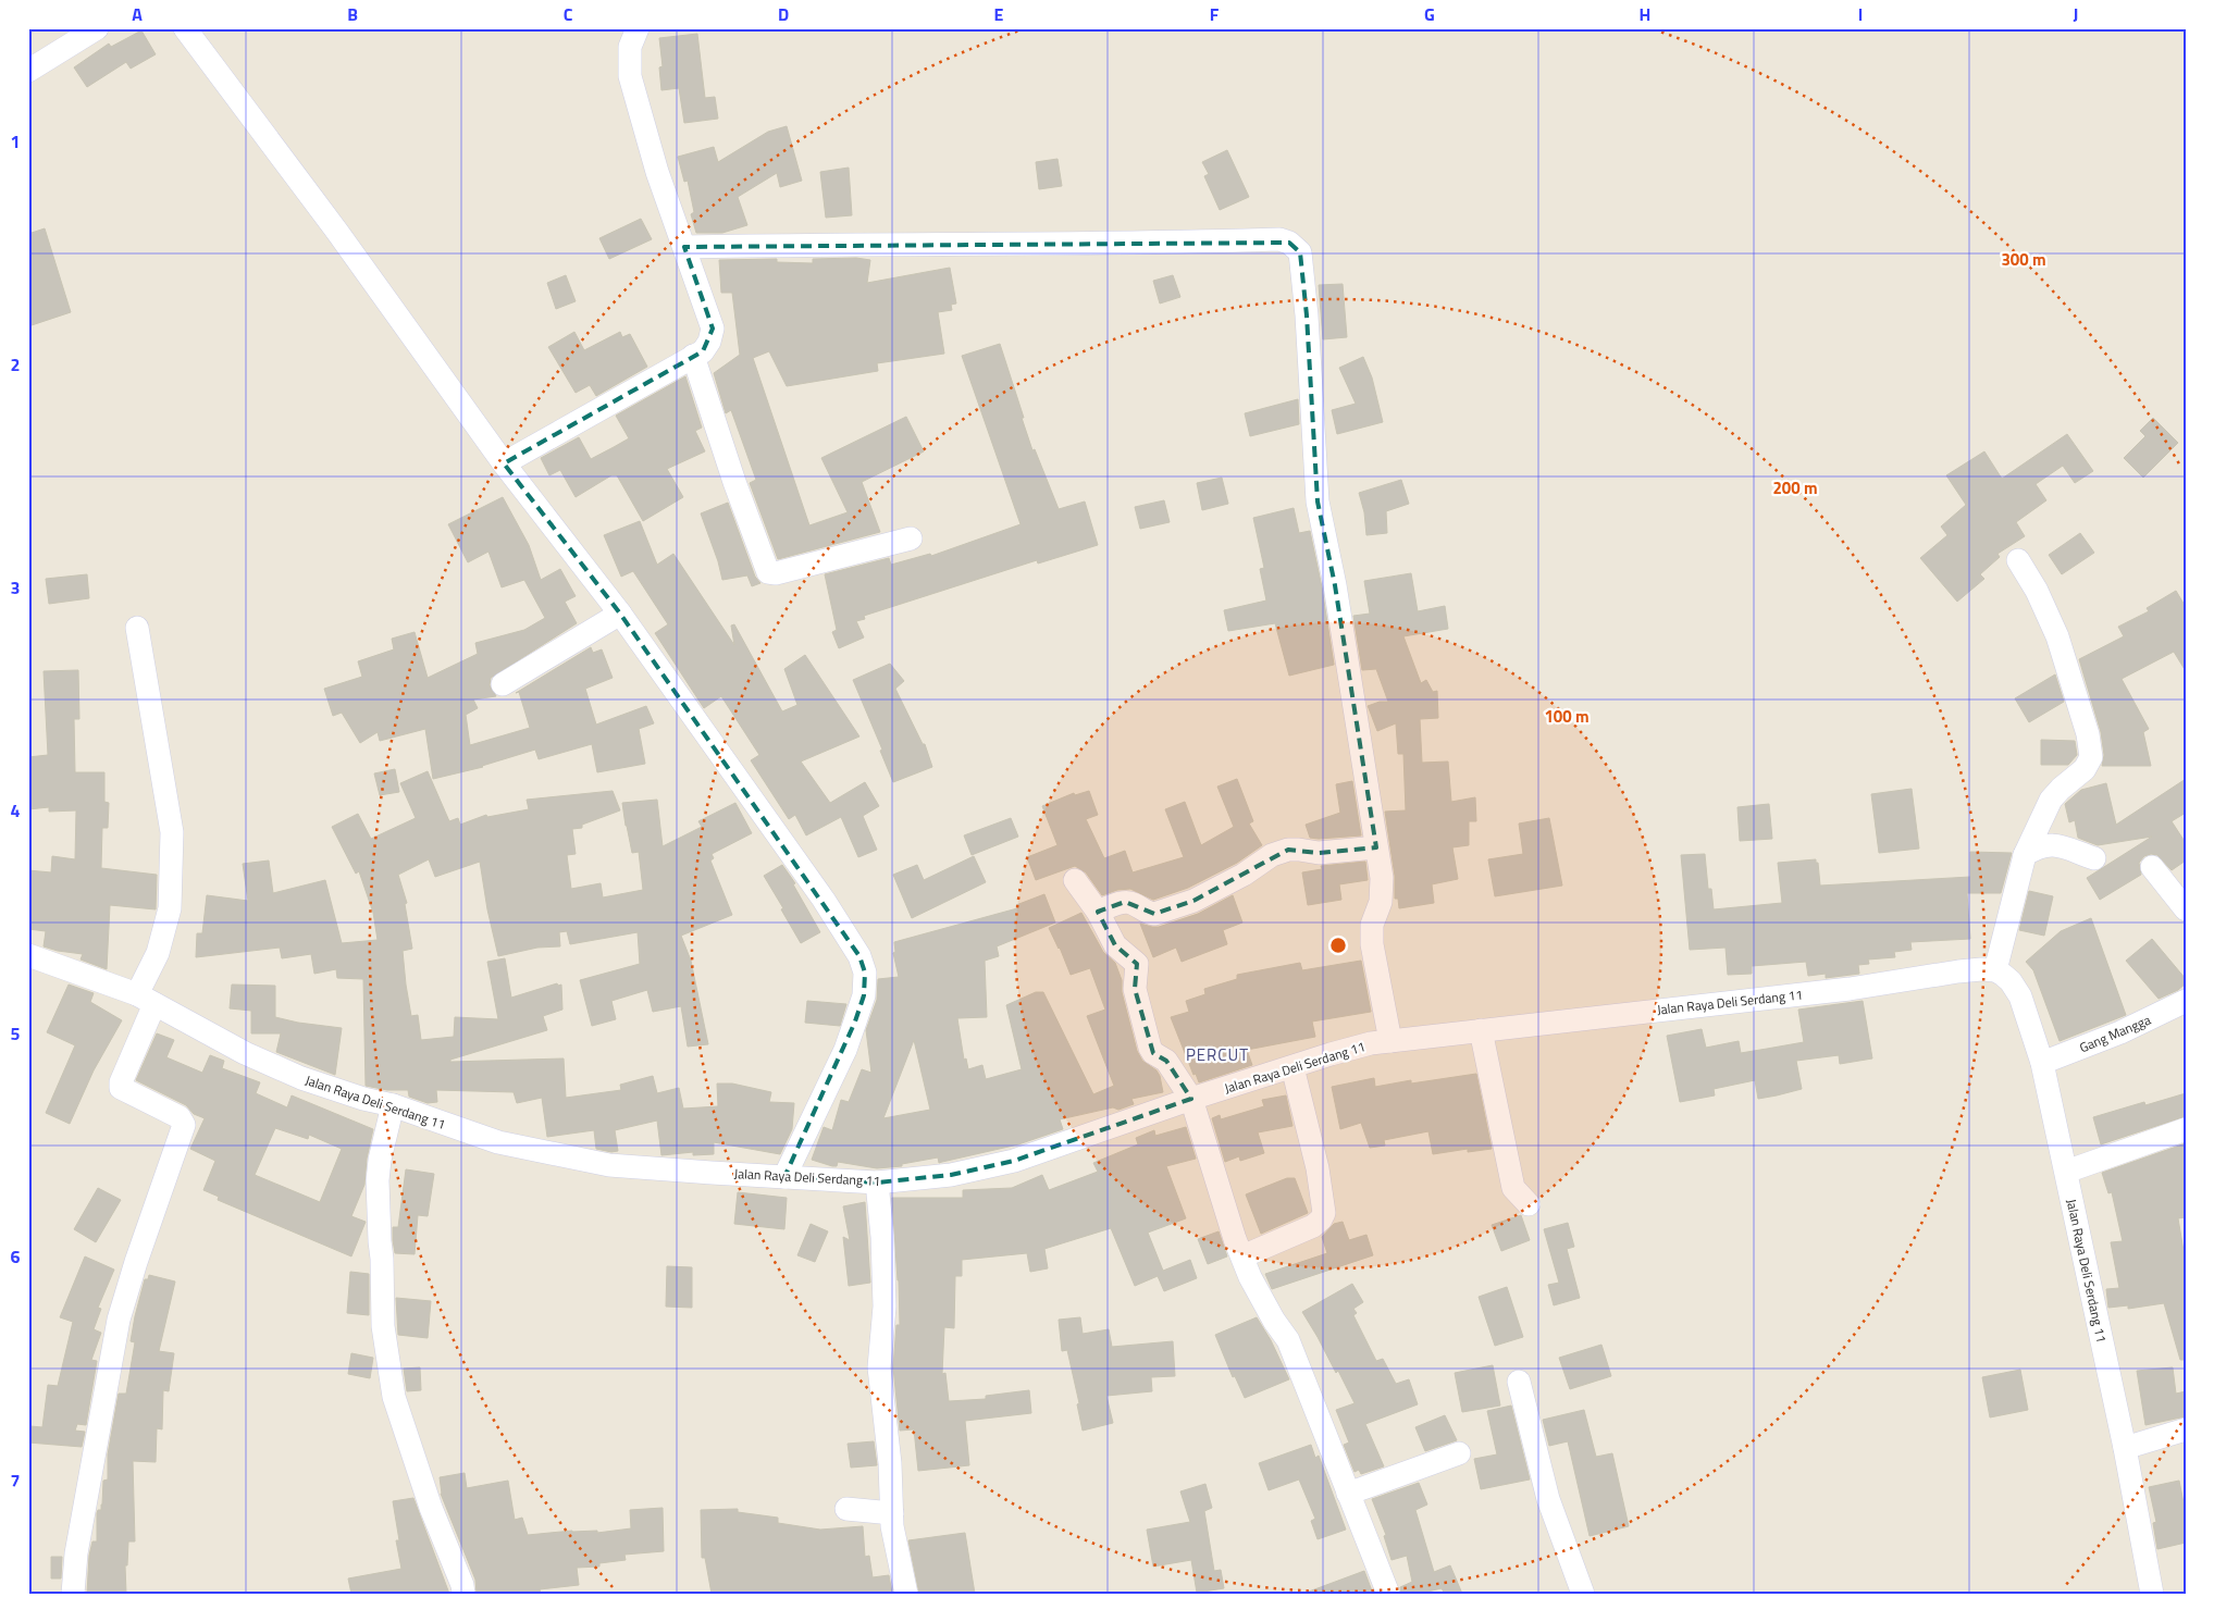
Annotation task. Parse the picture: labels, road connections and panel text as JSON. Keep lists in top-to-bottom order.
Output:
{
  "streets": {
    "street": ["Jalan Raya Deli Serdang 11", "Gang Mangga"]
  },
  "crossings": [
    ["Jalan Raya Deli Serdang 11", "Gang Mangga"]
  ],
  "districts": ["PERCUT"],
  "grid": {
    "columns": [
      "A",
      "B",
      "C",
      "D",
      "E",
      "F",
      "G",
      "H",
      "I",
      "J"
    ],
    "rows": [
      "1",
      "2",
      "3",
      "4",
      "5",
      "6",
      "7"
    ]
  },
  "rings": ["300 m", "200 m", "100 m"]
}
